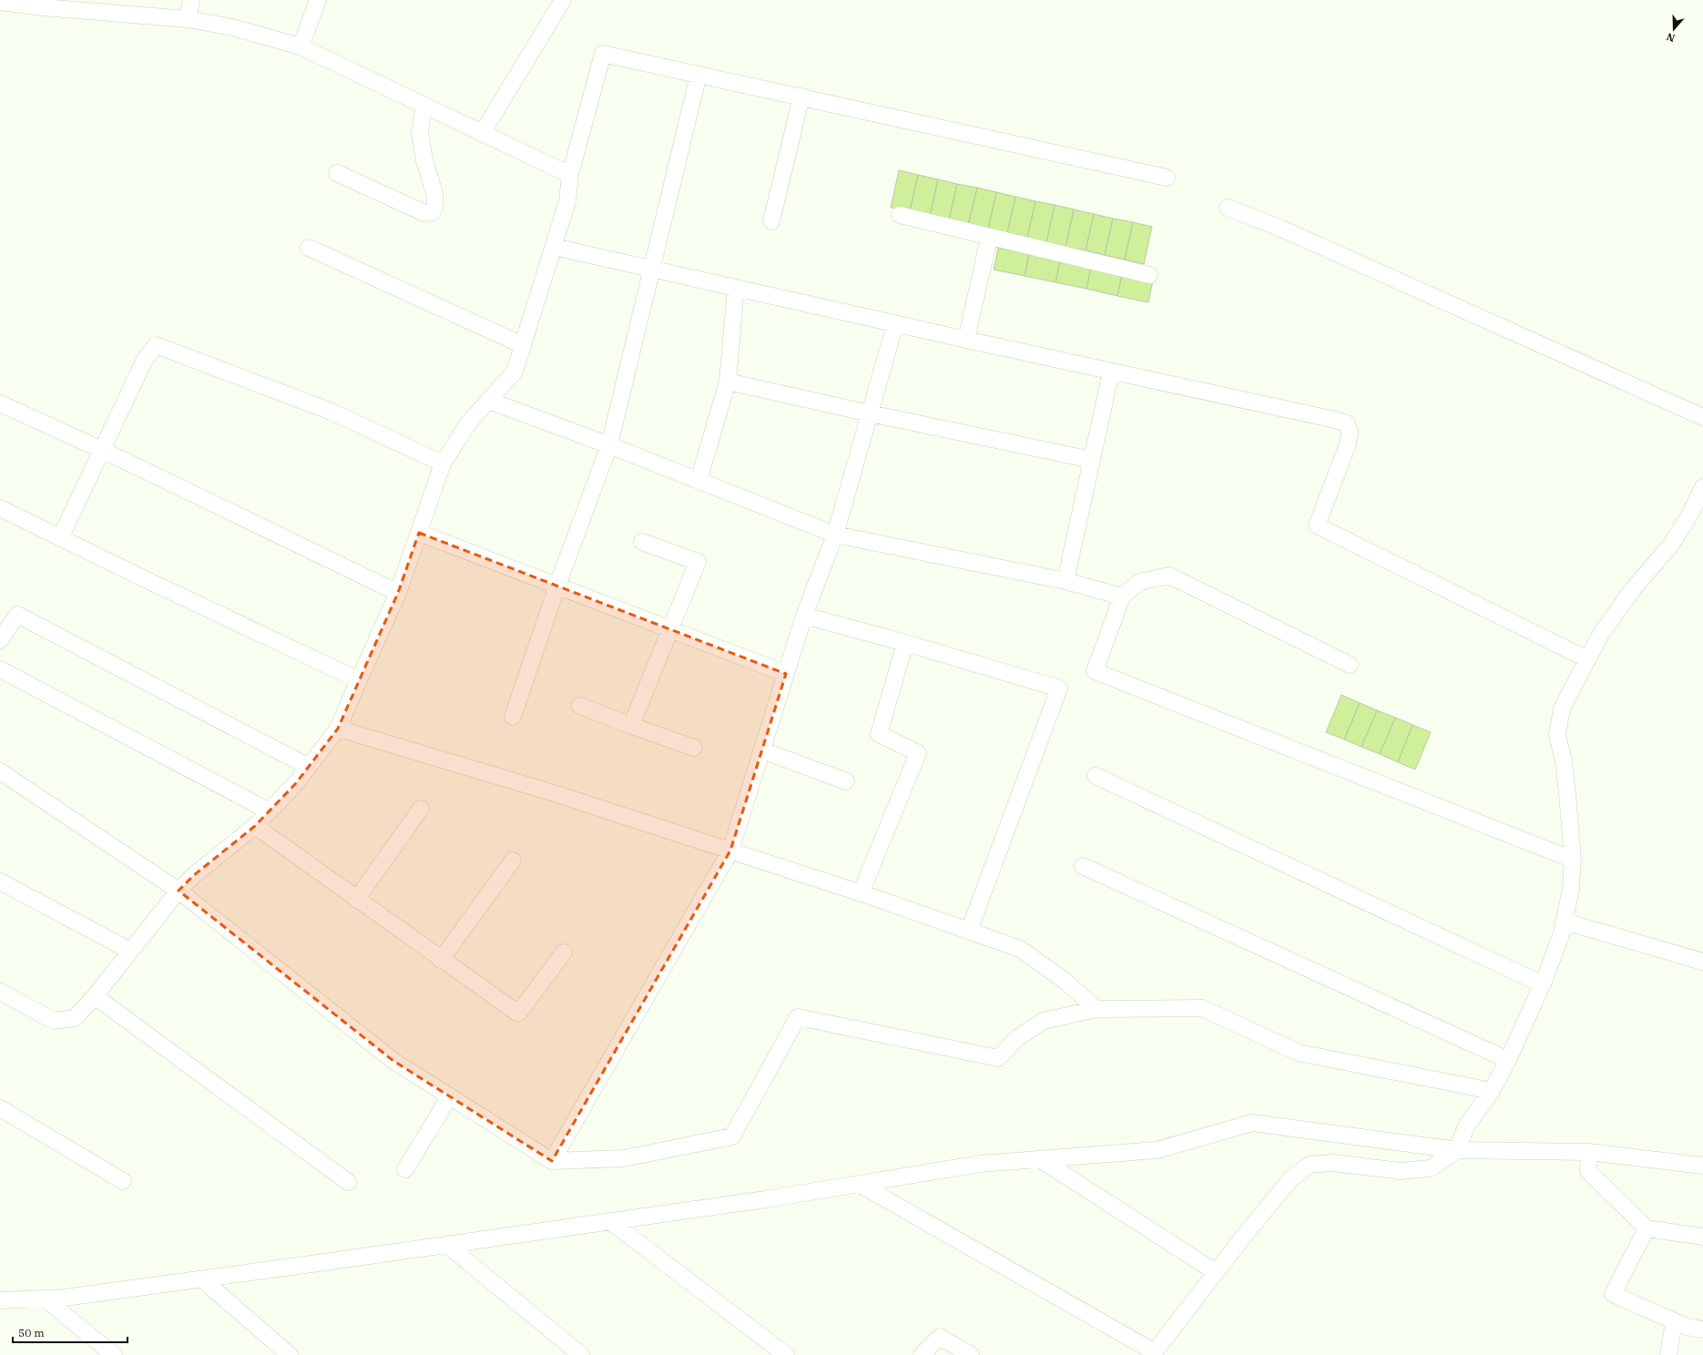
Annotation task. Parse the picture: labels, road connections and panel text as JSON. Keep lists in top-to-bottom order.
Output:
{
  "scale_bar": "50 m",
  "north": "bottom"
}
